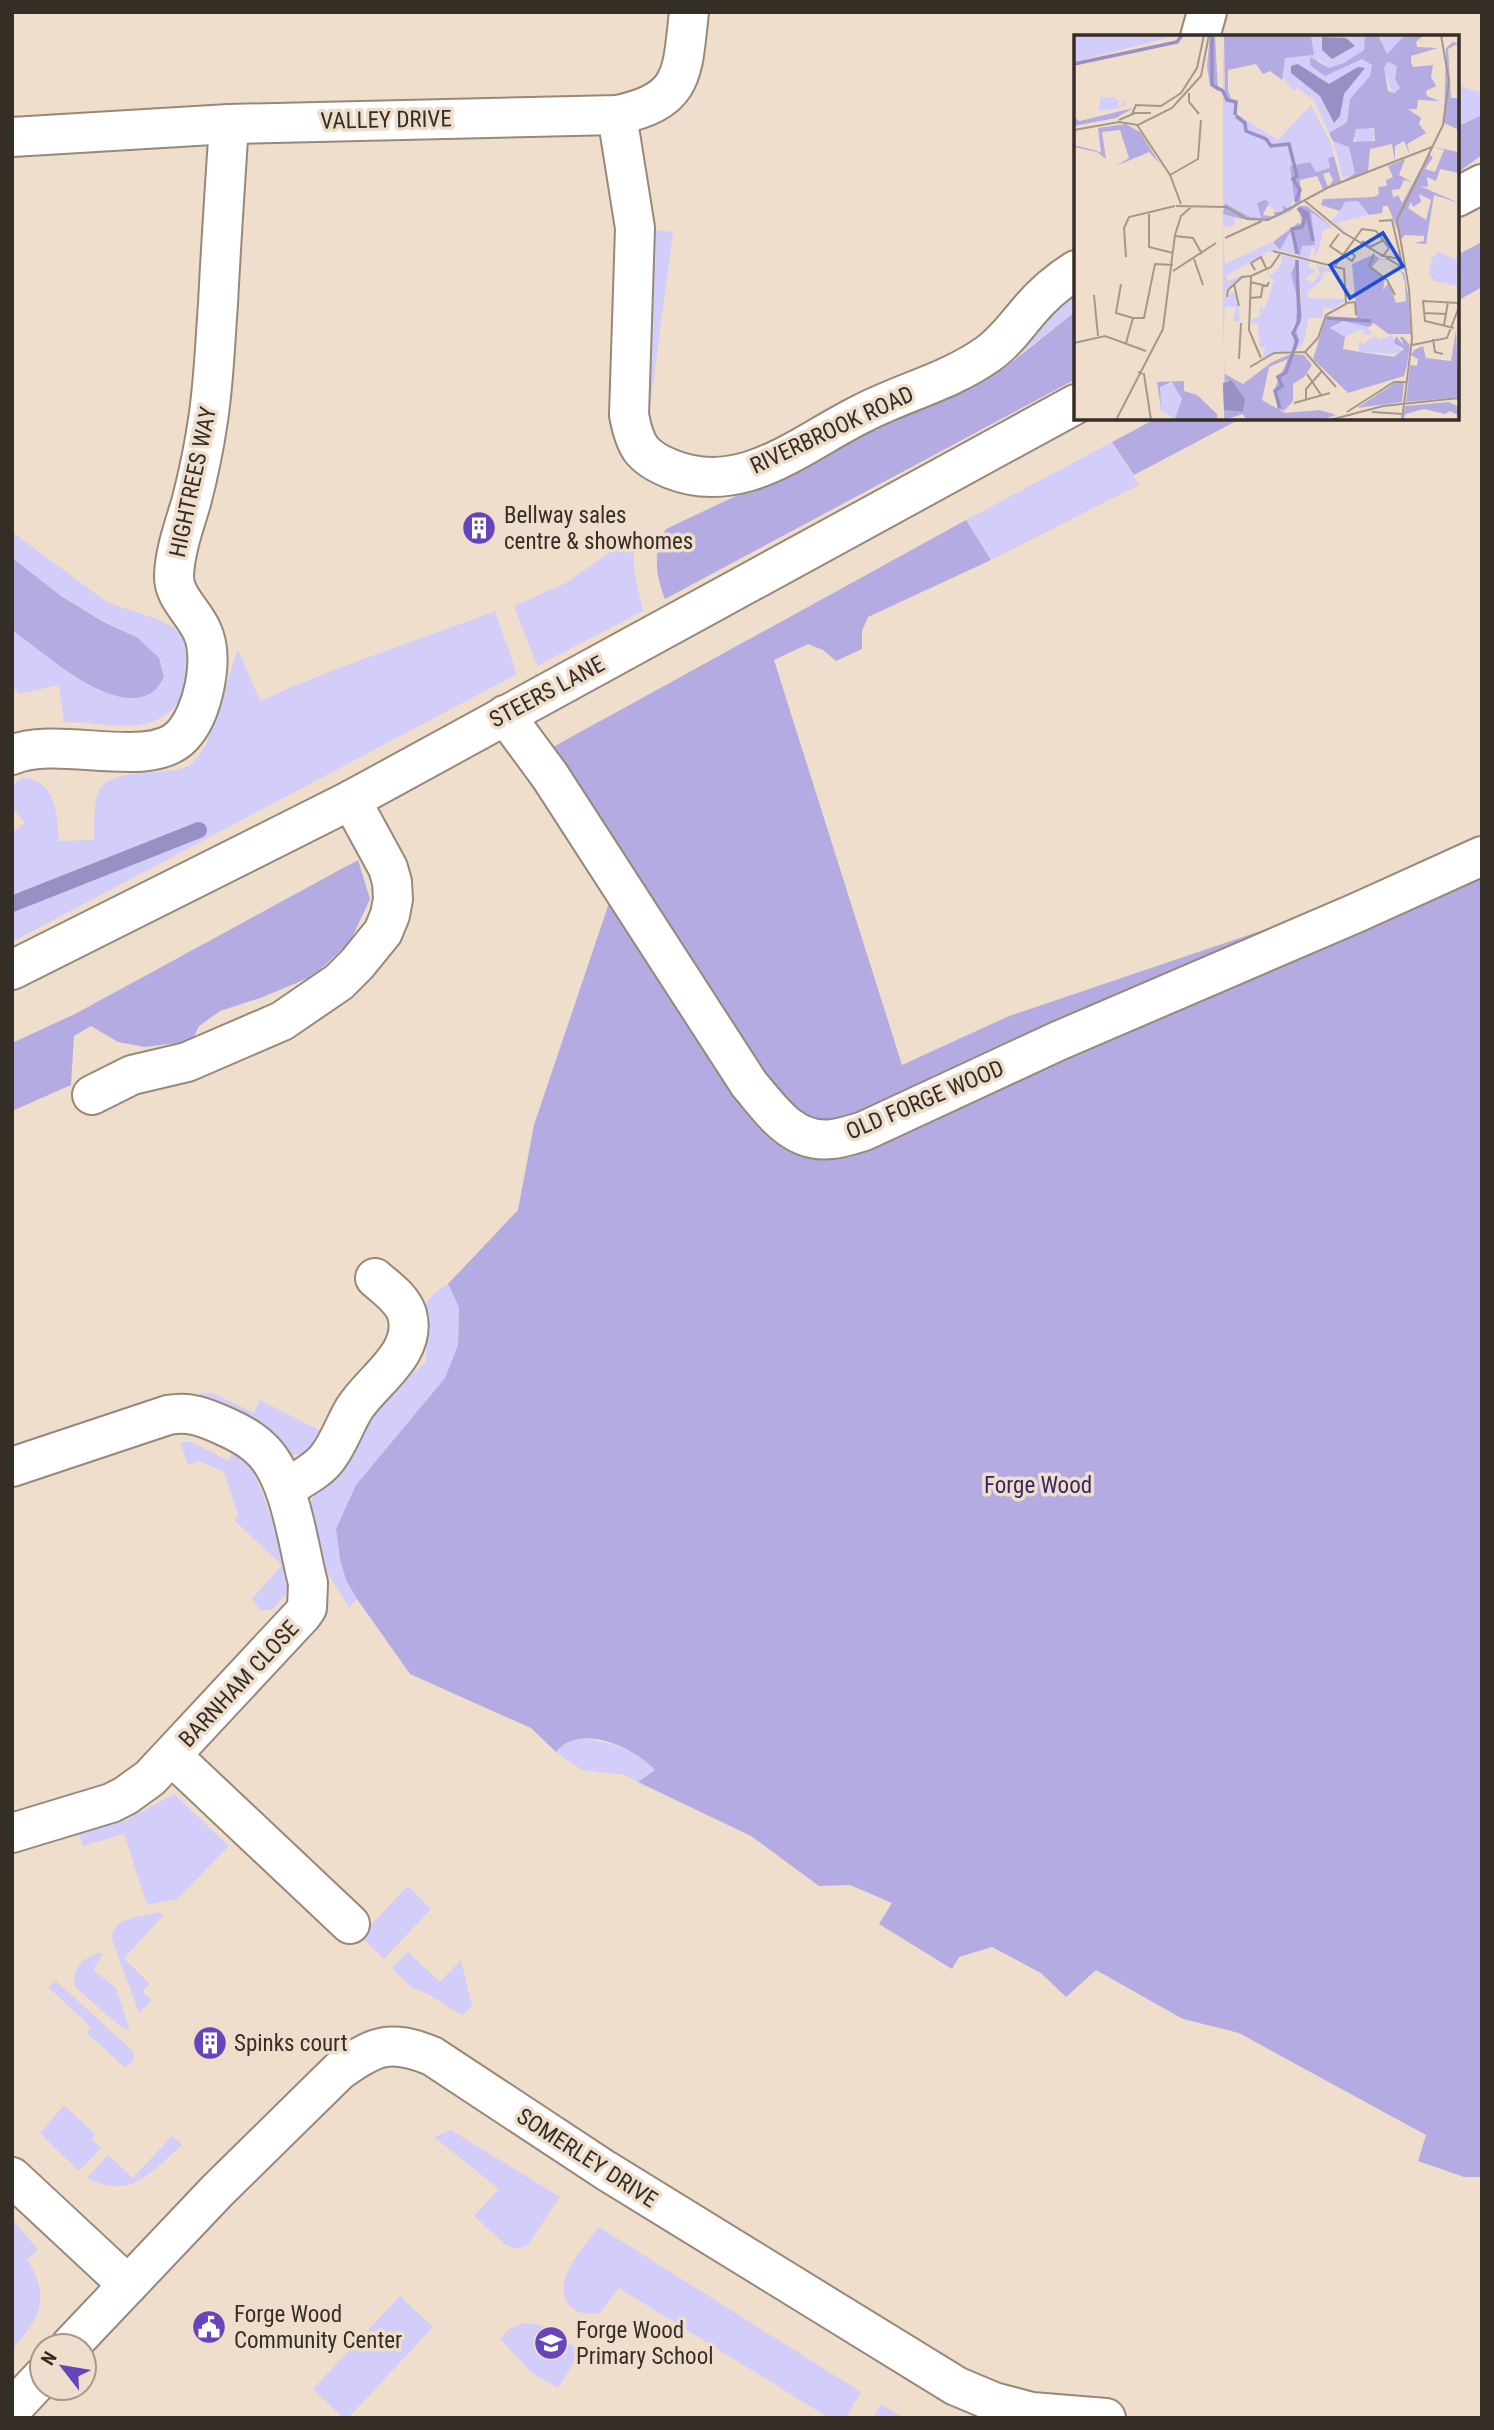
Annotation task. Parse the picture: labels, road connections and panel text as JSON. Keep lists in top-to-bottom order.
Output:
{
  "streets": {
    "street": [
      "VALLEY DRIVE",
      "RIVERBROOK ROAD",
      "HIGHTREES WAY",
      "STEERS LANE",
      "OLD FORGE WOOD",
      "BARNHAM CLOSE",
      "SOMERLEY DRIVE"
    ]
  },
  "crossings": [
    ["VALLEY DRIVE", "RIVERBROOK ROAD"],
    ["VALLEY DRIVE", "HIGHTREES WAY"],
    ["STEERS LANE", "OLD FORGE WOOD"]
  ],
  "parks": ["Forge Wood"],
  "places": {
    "building": ["Bellway sales centre & showhomes", "Spinks court"],
    "public building": ["Forge Wood Community Center"],
    "school or university": ["Forge Wood Primary School"]
  },
  "north": "top left"
}
